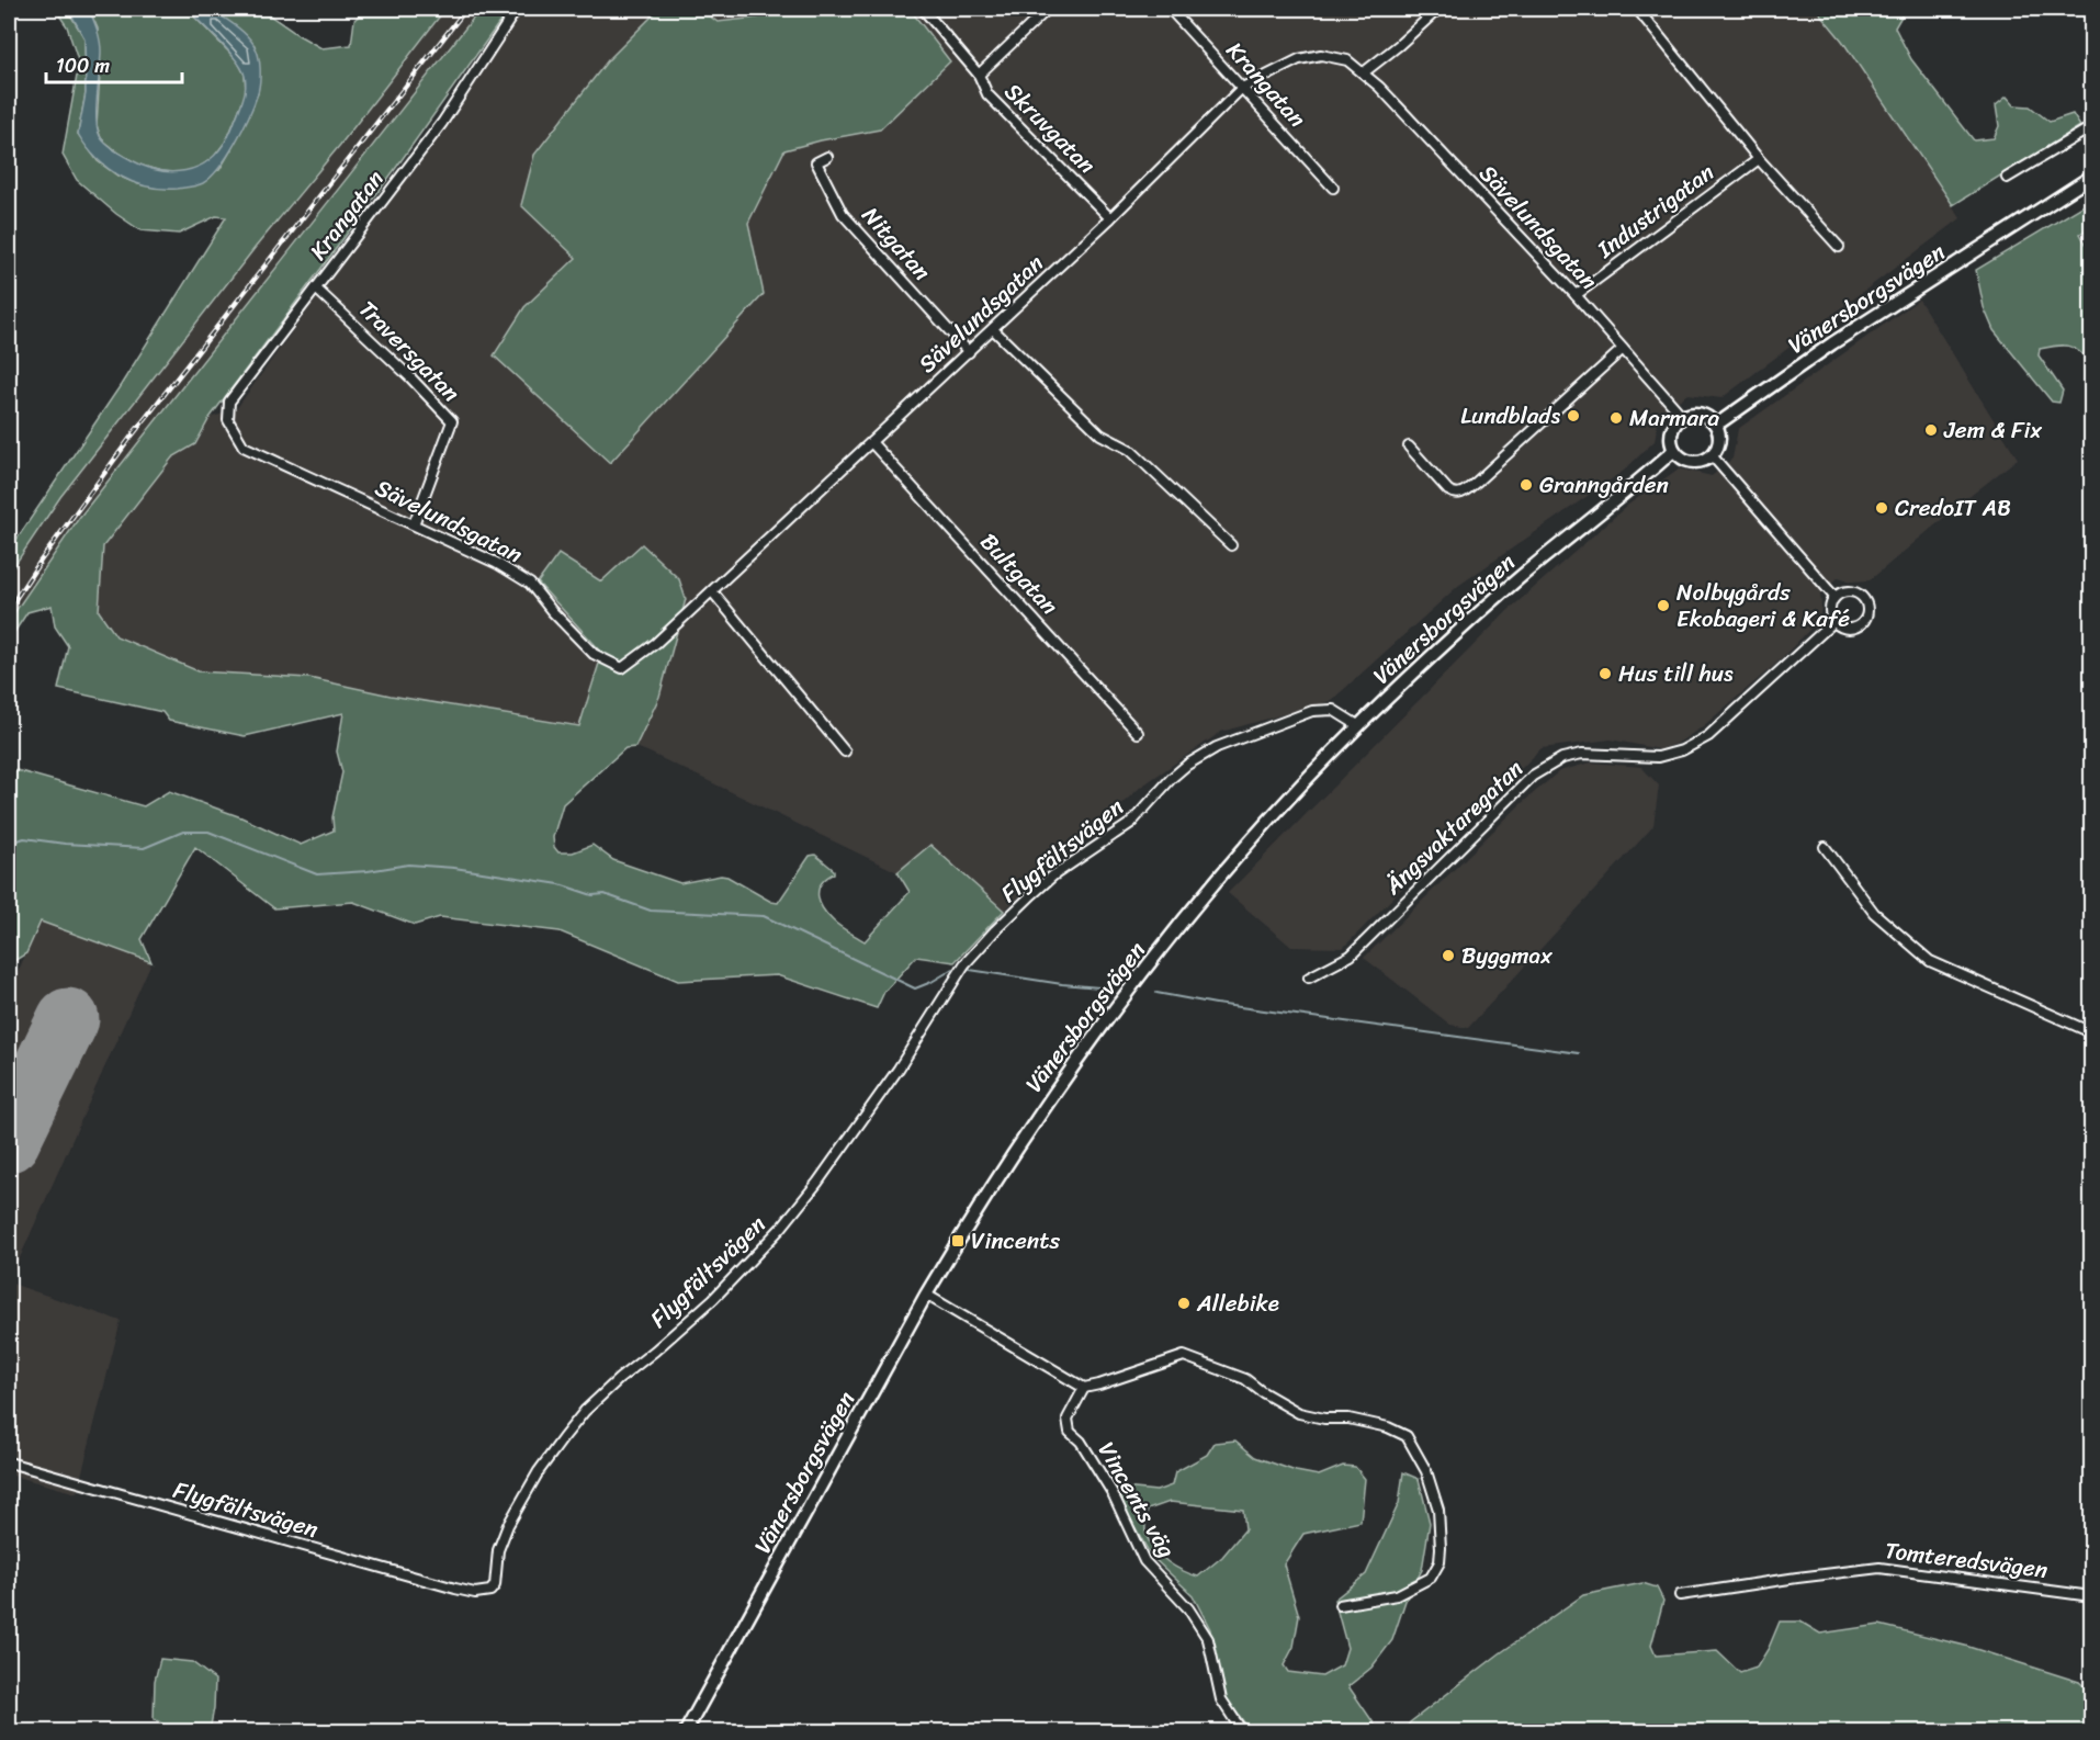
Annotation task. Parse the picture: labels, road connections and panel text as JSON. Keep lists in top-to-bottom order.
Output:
{
  "streets": {
    "main road": ["Vänersborgsvägen"],
    "street": [
      "Krangatan",
      "Skruvgatan",
      "Industrigatan",
      "Sävelundsgatan",
      "Nitgatan",
      "Traversgatan",
      "Bultgatan",
      "Ängsvaktaregatan",
      "Flygfältsvägen",
      "Vincents väg",
      "Tomteredsvägen"
    ]
  },
  "crossings": [
    ["Krangatan", "Sävelundsgatan"],
    ["Krangatan", "Traversgatan"],
    ["Skruvgatan", "Sävelundsgatan"],
    ["Industrigatan", "Sävelundsgatan"],
    ["Sävelundsgatan", "Nitgatan"],
    ["Sävelundsgatan", "Vänersborgsvägen"],
    ["Sävelundsgatan", "Traversgatan"],
    ["Sävelundsgatan", "Bultgatan"],
    ["Vänersborgsvägen", "Flygfältsvägen"]
  ],
  "places": {
    "other": [
      "Lundblads",
      "Marmara",
      "Jem & Fix",
      "Granngården",
      "CredoIT AB",
      "Nolbygårds Ekobageri & Kafé",
      "Hus till hus",
      "Byggmax",
      "Allebike"
    ],
    "transit": ["Vincents"]
  },
  "scale_bar": "100 m"
}
